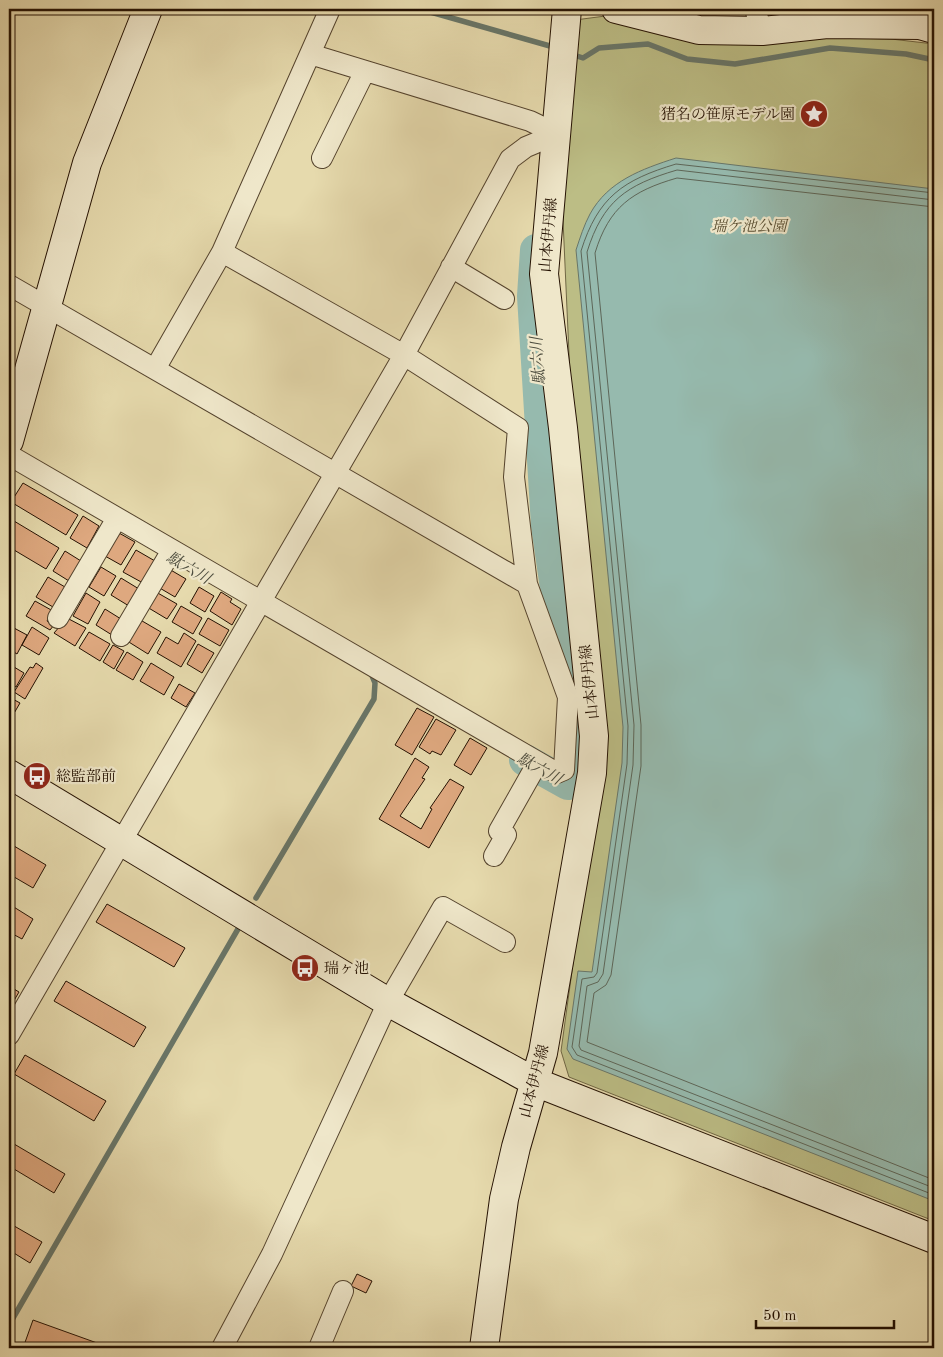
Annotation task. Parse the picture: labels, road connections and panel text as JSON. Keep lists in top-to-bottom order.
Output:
{
  "streets": {
    "street": ["山本伊丹線"]
  },
  "water": ["駄六川"],
  "parks": ["瑞ケ池公園"],
  "places": {
    "place": ["猪名の笹原モデル園"],
    "bus stop": ["総監部前", "瑞ヶ池"]
  },
  "scale_bar": "50 m"
}
